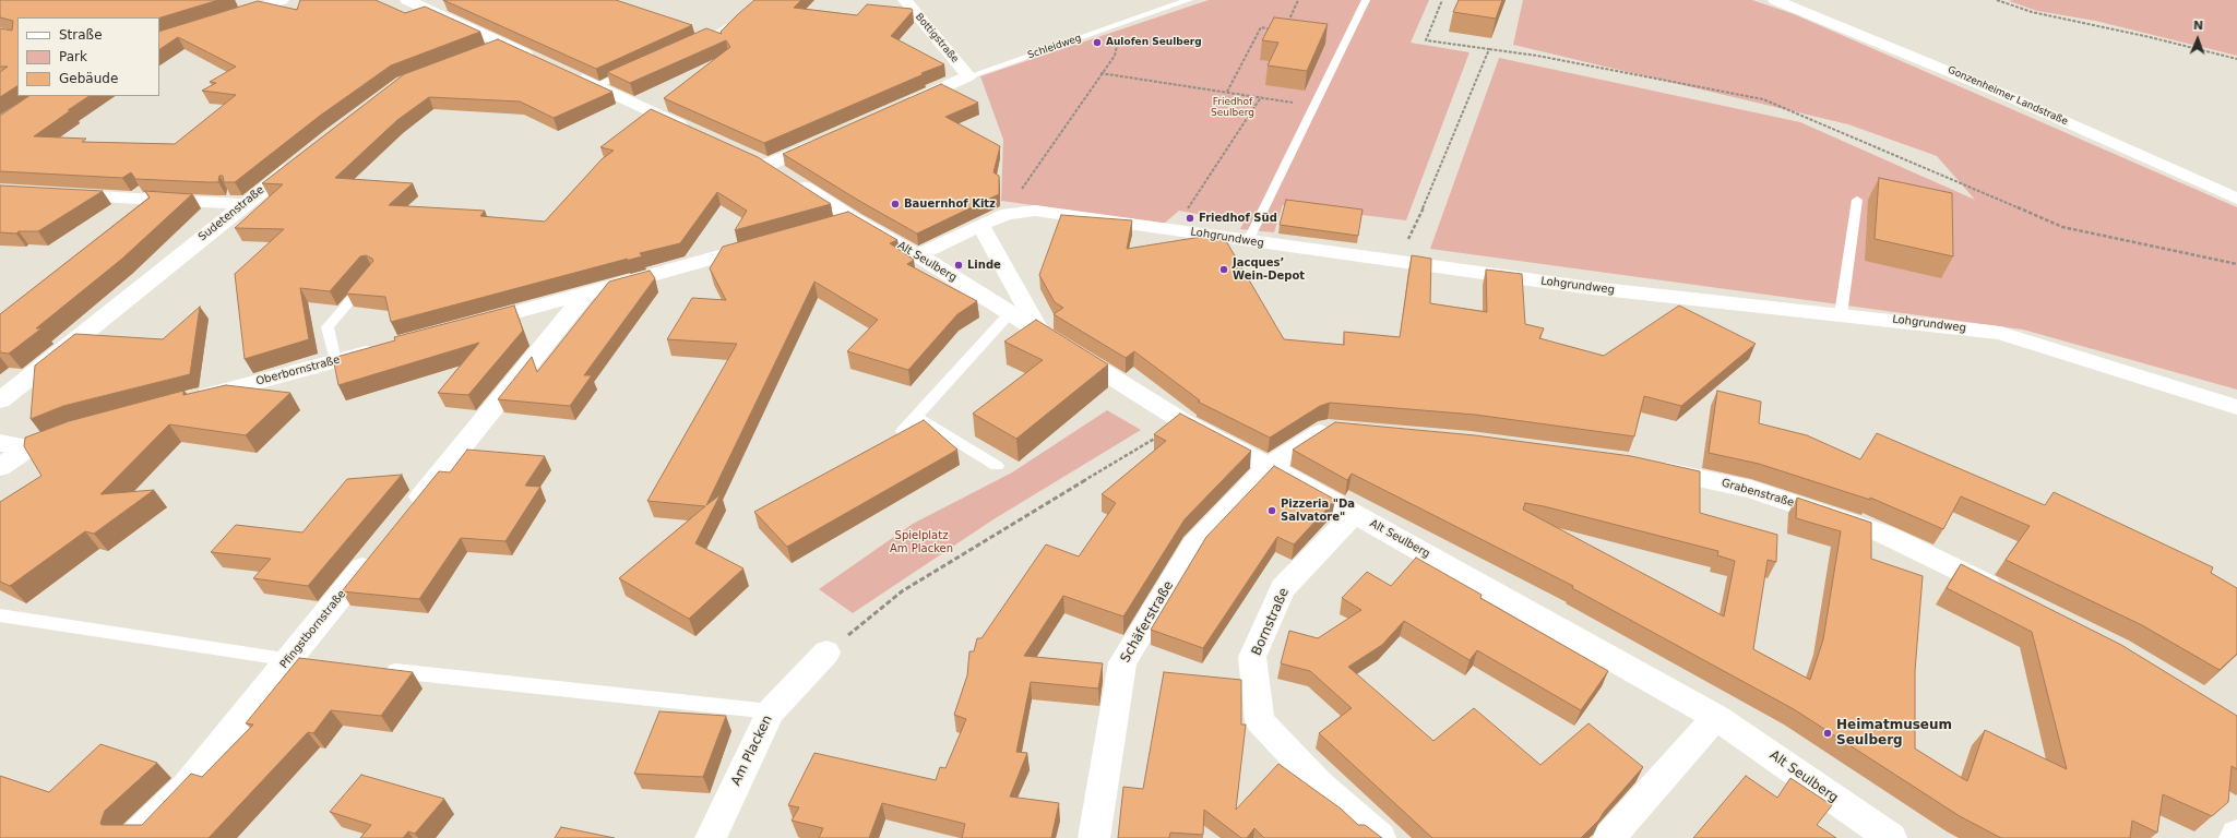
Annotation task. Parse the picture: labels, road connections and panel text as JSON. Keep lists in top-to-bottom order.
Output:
{
  "streets": {
    "street": [
      "Bottigstraße",
      "Gonzenheimer Landstraße",
      "Sudetenstraße",
      "Lohgrundweg",
      "Alt Seulberg",
      "Oberbornstraße",
      "Grabenstraße",
      "Schäferstraße",
      "Bornstraße",
      "Pfingstbornstraße",
      "Am Placken"
    ],
    "lane": ["Schleidweg"]
  },
  "crossings": [
    ["Bottigstraße", "Schleidweg"],
    ["Lohgrundweg", "Alt Seulberg"],
    ["Alt Seulberg", "Schäferstraße"],
    ["Alt Seulberg", "Bornstraße"]
  ],
  "parks": ["Friedhof Seulberg", "Spielplatz Am Placken"],
  "places": [
    "Aulofen Seulberg",
    "Bauernhof Kitz",
    "Friedhof Süd",
    "Linde",
    "Jacques’ Wein-Depot",
    "Pizzeria \"Da Salvatore\"",
    "Heimatmuseum Seulberg"
  ],
  "legend": ["Straße", "Park", "Gebäude"],
  "north": "top"
}
